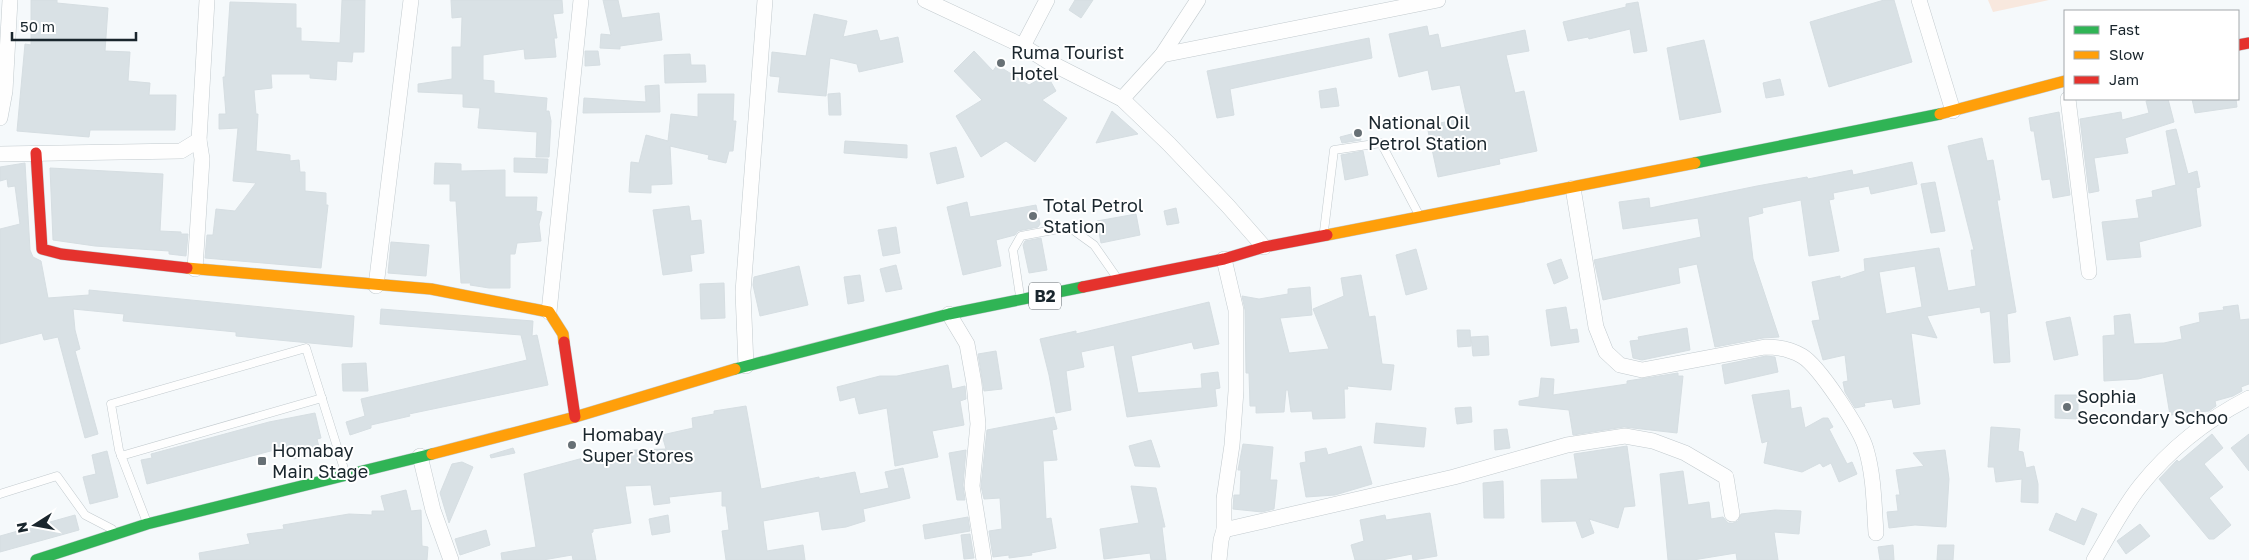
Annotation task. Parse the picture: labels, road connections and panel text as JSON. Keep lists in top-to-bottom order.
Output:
{
  "streets": {
    "main road": ["B2"]
  },
  "places": {
    "other": [
      "Ruma Tourist Hotel",
      "National Oil Petrol Station",
      "Total Petrol Station",
      "Sophia Secondary Schoo",
      "Homabay Super Stores"
    ],
    "transit": ["Homabay Main Stage"]
  },
  "legend": ["Fast", "Slow", "Jam"],
  "scale_bar": "50 m",
  "north": "left"
}
